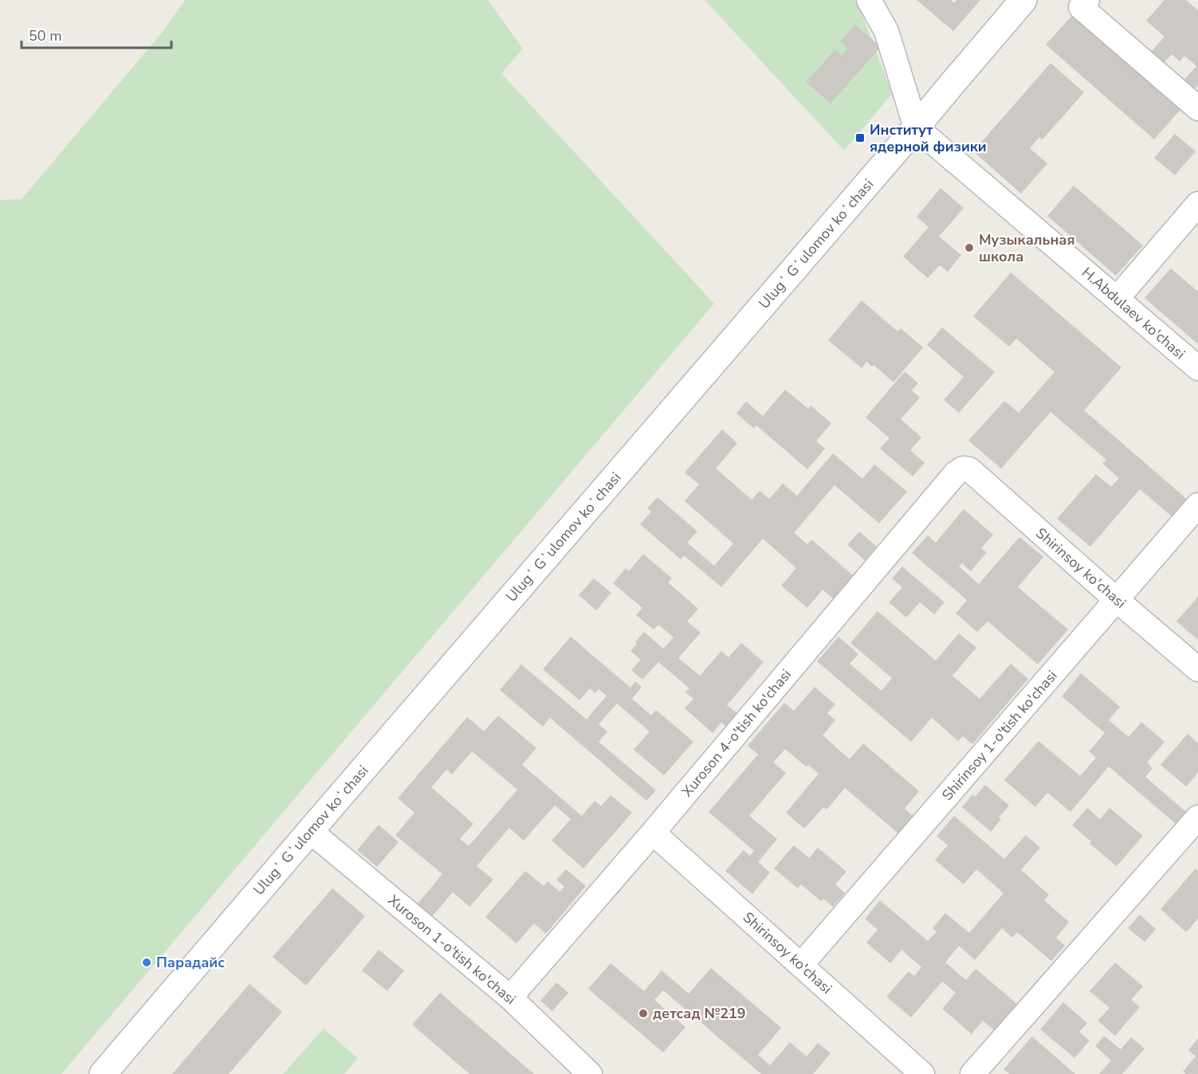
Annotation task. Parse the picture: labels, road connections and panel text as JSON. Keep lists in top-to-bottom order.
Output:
{
  "streets": {
    "main road": ["Ulugʻ Gʻulomov koʻchasi"],
    "street": [
      "H.Abdulaev ko'chasi",
      "Shirinsoy ko'chasi",
      "Xuroson 4-o'tish ko'chasi",
      "Shirinsoy 1-o'tish ko'chasi",
      "Хuroson 1-o'tish ko'chasi"
    ]
  },
  "crossings": [
    ["Ulugʻ Gʻulomov koʻchasi", "H.Abdulaev ko'chasi"],
    ["Ulugʻ Gʻulomov koʻchasi", "Хuroson 1-o'tish ko'chasi"],
    ["Shirinsoy ko'chasi", "Xuroson 4-o'tish ko'chasi"],
    ["Shirinsoy ko'chasi", "Shirinsoy 1-o'tish ko'chasi"],
    ["Xuroson 4-o'tish ko'chasi", "Хuroson 1-o'tish ko'chasi"]
  ],
  "places": {
    "transit": ["Институт ядерной физики"],
    "other": ["Музыкальная школа", "Парадайс", "детсад №219"]
  },
  "scale_bar": "50 m"
}
